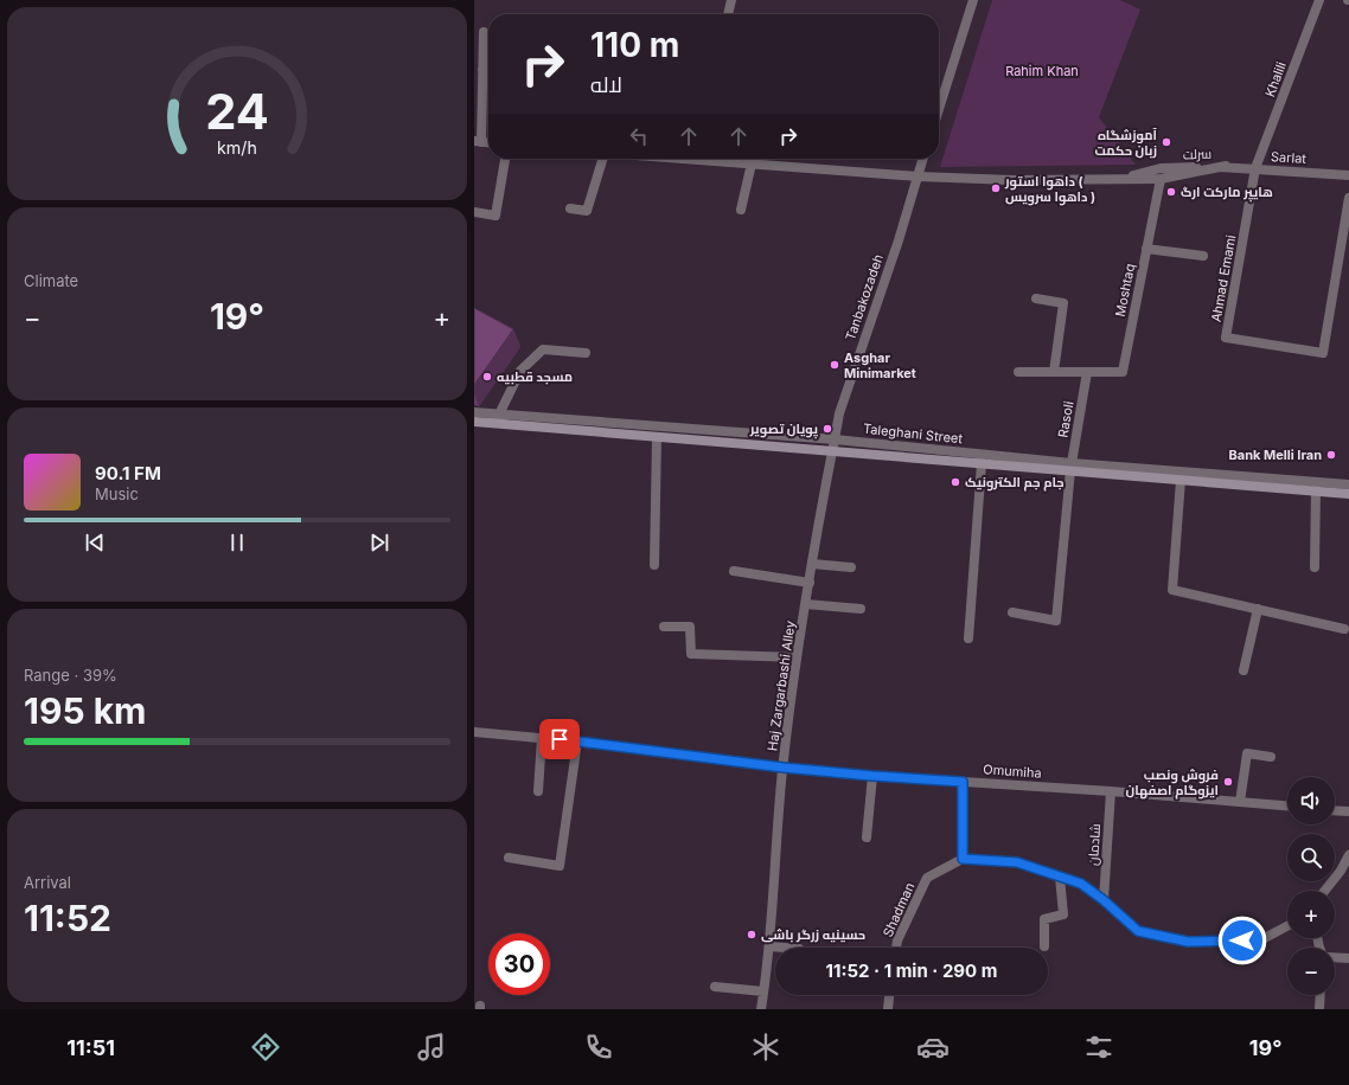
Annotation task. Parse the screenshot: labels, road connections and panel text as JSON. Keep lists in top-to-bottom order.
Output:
{
  "streets": {
    "main road": ["Taleghani Street"],
    "street": [
      "Khalili",
      "سرلت",
      "Sarlat",
      "Ahmad Emami",
      "Moshtaq",
      "Tanbakozadeh",
      "Rasoli",
      "Haj Zargarbashi Alley",
      "Omumiha",
      "شادمان",
      "Shadman"
    ]
  },
  "crossings": [
    ["Khalili", "Sarlat"],
    ["Khalili", "Ahmad Emami"],
    ["سرلت", "Sarlat"],
    ["سرلت", "Moshtaq"],
    ["سرلت", "Tanbakozadeh"],
    ["Sarlat", "Ahmad Emami"],
    ["Moshtaq", "Rasoli"],
    ["Tanbakozadeh", "Taleghani Street"],
    ["Tanbakozadeh", "Haj Zargarbashi Alley"],
    ["Rasoli", "Taleghani Street"],
    ["Taleghani Street", "Haj Zargarbashi Alley"],
    ["Haj Zargarbashi Alley", "Omumiha"],
    ["Omumiha", "شادمان"]
  ],
  "parks": ["Rahim Khan"],
  "places": [
    "آموزشگاه زبان حکمت",
    "داهوا استور ( داهوا سرویس )",
    "هایپر مارکت ارگ",
    "Asghar Minimarket",
    "مسجد قطبیه",
    "پویان تصویر",
    "Bank Melli Iran",
    "جام جم الکترونیک",
    "فروش ونصب ایزوگام اصفهان",
    "حسینیه زرگر باشی"
  ],
  "page": {
    "turn": ["110 m", "لاله"],
    "tile": [
      "Climate",
      ["Range · 39%", "195 km"],
      ["Arrival", "11:52"]
    ],
    "heat": ["−", "19°", "+"],
    "song": ["90.1 FM", "Music"],
    "map_buttons": ["+", "−"],
    "limit": "30",
    "trip": "11:52 · 1 min · 290 m",
    "tabs": ["11:51", "19°"],
    "gauge": ["24", "km/h"]
  }
}
